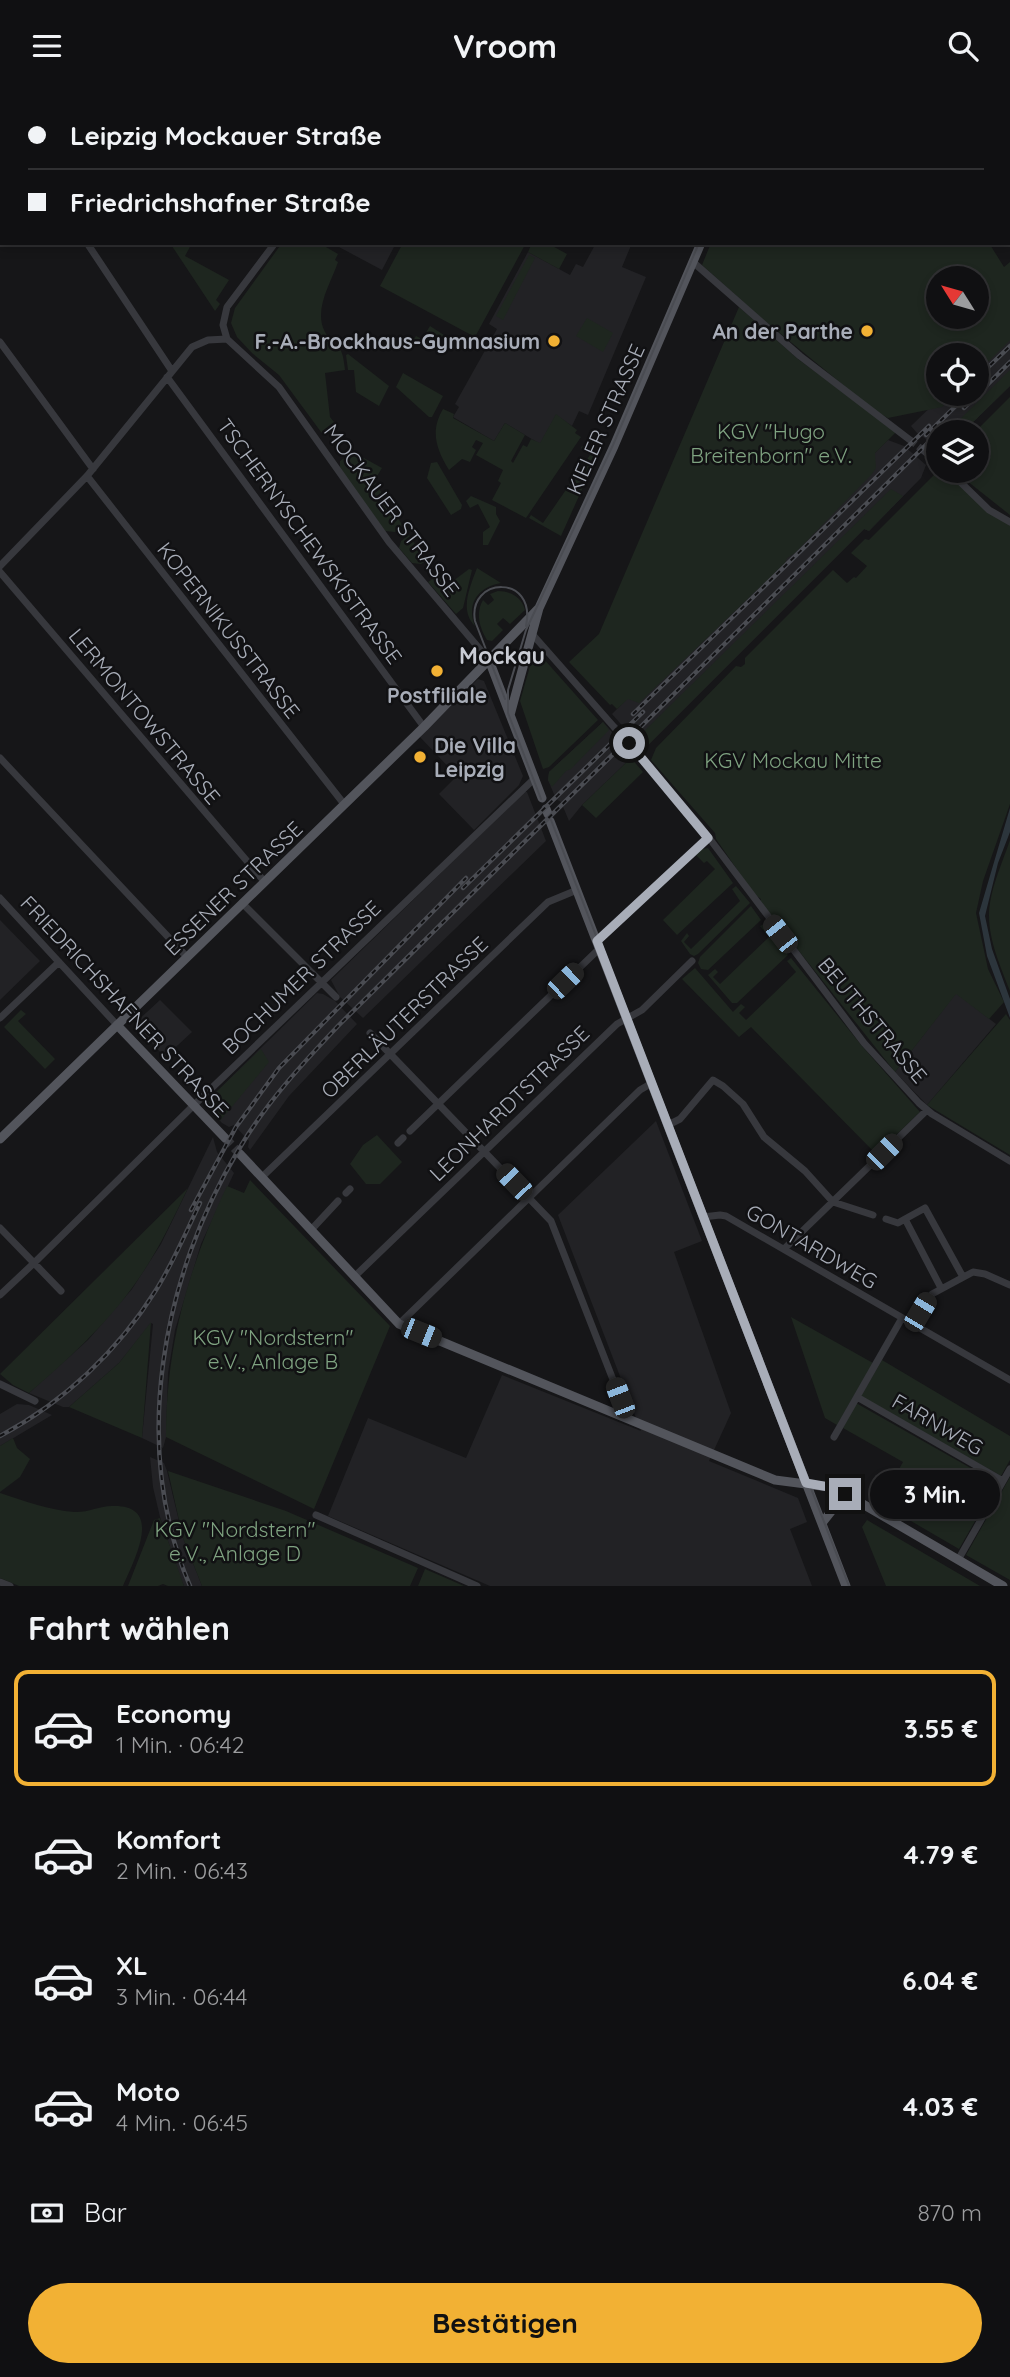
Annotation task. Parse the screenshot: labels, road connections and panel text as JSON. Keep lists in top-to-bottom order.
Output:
{
  "streets": {
    "main road": [
      "KIELER STRASSE",
      "MOCKAUER STRASSE",
      "ESSENER STRASSE",
      "FRIEDRICHSHAFNER STRASSE"
    ],
    "street": [
      "TSCHERNYSCHEWSKISTRASSE",
      "KOPERNIKUSSTRASSE",
      "LERMONTOWSTRASSE",
      "BOCHUMER STRASSE",
      "OBERLÄUTERSTRASSE",
      "BEUTHSTRASSE",
      "LEONHARDTSTRASSE",
      "GONTARDWEG",
      "FARNWEG"
    ]
  },
  "crossings": [
    ["KIELER STRASSE", "MOCKAUER STRASSE"],
    ["KIELER STRASSE", "ESSENER STRASSE"],
    ["MOCKAUER STRASSE", "ESSENER STRASSE"],
    ["MOCKAUER STRASSE", "BOCHUMER STRASSE"],
    ["TSCHERNYSCHEWSKISTRASSE", "ESSENER STRASSE"],
    ["KOPERNIKUSSTRASSE", "ESSENER STRASSE"],
    ["LERMONTOWSTRASSE", "ESSENER STRASSE"],
    ["ESSENER STRASSE", "FRIEDRICHSHAFNER STRASSE"],
    ["BOCHUMER STRASSE", "FRIEDRICHSHAFNER STRASSE"]
  ],
  "districts": ["Mockau"],
  "parks": [
    "KGV \"Hugo Breitenborn\" e.V.",
    "KGV Mockau Mitte",
    "KGV \"Nordstern\" e.V., Anlage B",
    "KGV \"Nordstern\" e.V., Anlage D"
  ],
  "places": [
    "An der Parthe",
    "F.-A.-Brockhaus-Gymnasium",
    "Postfiliale",
    "Die Villa Leipzig"
  ],
  "north": "top left",
  "page": {
    "header": "Vroom",
    "banner": ["Leipzig Mockauer Straße", "Friedrichshafner Straße"],
    "bubble": "3 Min.",
    "heading": "Fahrt wählen",
    "list": [
      {
        "name": "Economy",
        "note": "1 Min. · 06:42",
        "value": "3.55 €"
      },
      {
        "name": "Komfort",
        "note": "2 Min. · 06:43",
        "value": "4.79 €"
      },
      {
        "name": "XL",
        "note": "3 Min. · 06:44",
        "value": "6.04 €"
      },
      {
        "name": "Moto",
        "note": "4 Min. · 06:45",
        "value": "4.03 €"
      }
    ],
    "pay": ["Bar", "870 m"],
    "buttons": "Bestätigen"
  }
}
